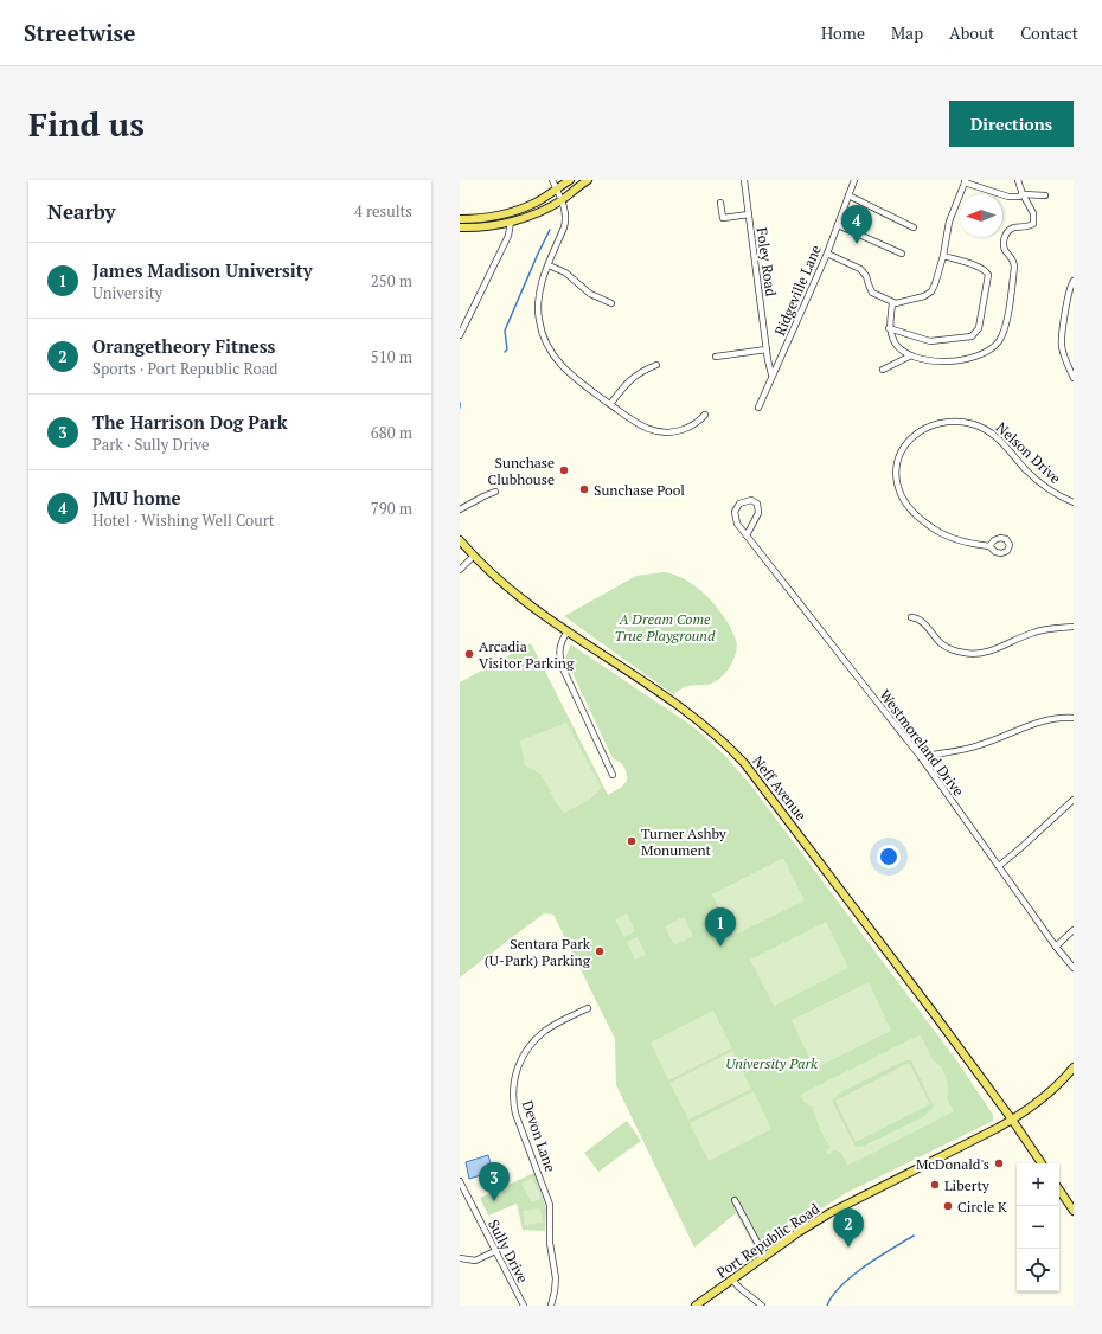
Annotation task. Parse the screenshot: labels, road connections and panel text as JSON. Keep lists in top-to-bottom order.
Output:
{
  "streets": {
    "main road": ["Neff Avenue", "Port Republic Road"],
    "street": [
      "Foley Road",
      "Ridgeville Lane",
      "Nelson Drive",
      "Westmoreland Drive",
      "Devon Lane",
      "Sully Drive"
    ]
  },
  "crossings": [
    ["Foley Road", "Ridgeville Lane"],
    ["Neff Avenue", "Port Republic Road"]
  ],
  "parks": ["A Dream Come True Playground", "University Park"],
  "places": [
    "Sunchase Clubhouse",
    "Sunchase Pool",
    "Arcadia Visitor Parking",
    "Turner Ashby Monument",
    "Sentara Park (U-Park) Parking",
    "McDonald's",
    "Liberty",
    "Circle K"
  ],
  "north": "left",
  "page": {
    "header": "Streetwise",
    "nav": [
      "Home",
      "Map",
      "About",
      "Contact"
    ],
    "buttons": "Directions",
    "title": "Find us",
    "heading": ["Nearby", "4 results"],
    "pins": [
      "4",
      "1",
      "3",
      "2"
    ],
    "list": [
      {
        "mark": "1",
        "name": "James Madison University",
        "note": "University",
        "value": "250 m"
      },
      {
        "mark": "2",
        "name": "Orangetheory Fitness",
        "note": "Sports · Port Republic Road",
        "value": "510 m"
      },
      {
        "mark": "3",
        "name": "The Harrison Dog Park",
        "note": "Park · Sully Drive",
        "value": "680 m"
      },
      {
        "mark": "4",
        "name": "JMU home",
        "note": "Hotel · Wishing Well Court",
        "value": "790 m"
      }
    ],
    "map_buttons": ["+", "−"]
  }
}
